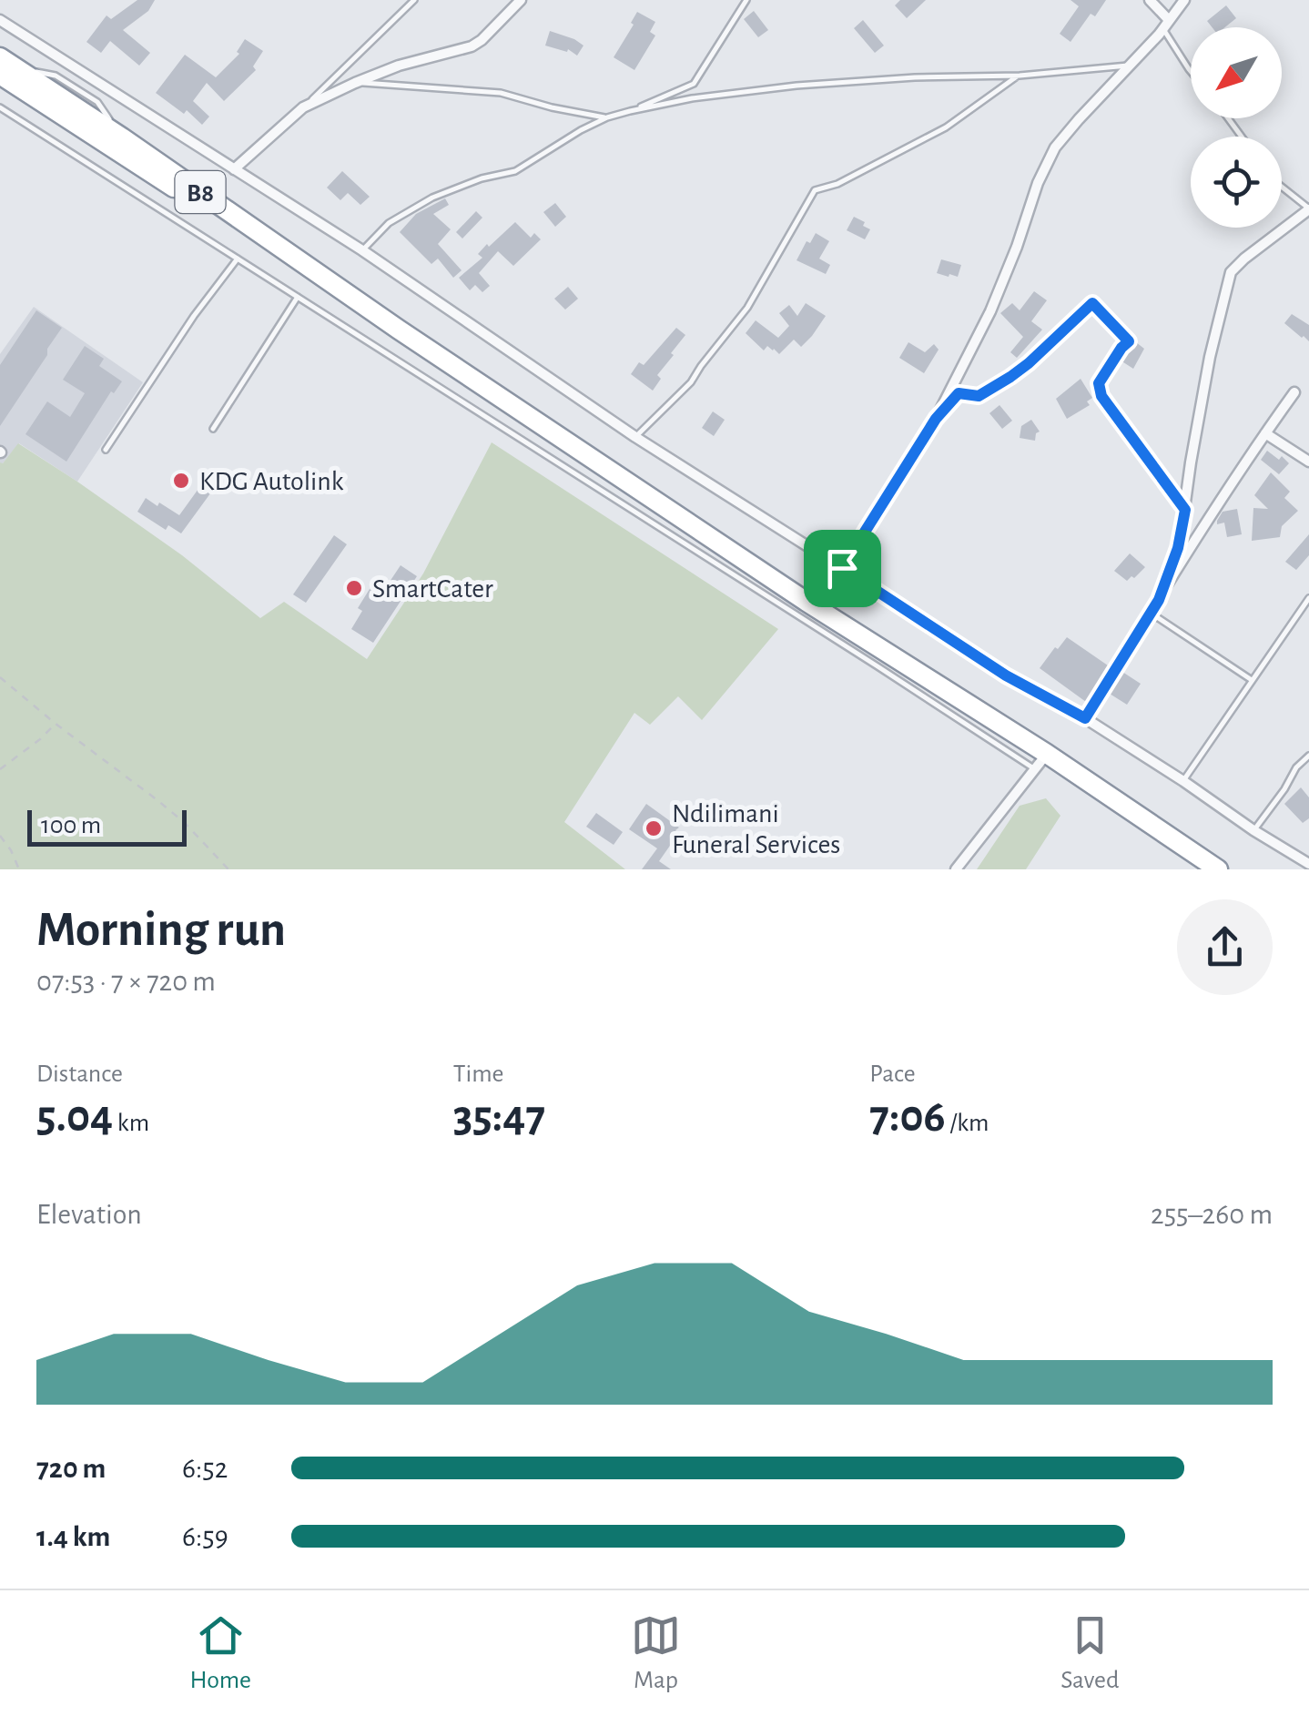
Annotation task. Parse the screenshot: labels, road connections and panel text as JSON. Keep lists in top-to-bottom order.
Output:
{
  "streets": {
    "highway": ["B8"]
  },
  "places": ["KDG Autolink", "SmartCater", "Ndilimani Funeral Services"],
  "scale_bar": "100 m",
  "north": "bottom left",
  "page": {
    "scale": "100 m",
    "heading": ["Morning run", "07:53 · 7 × 720 m"],
    "stats": [
      ["Distance", "5.04 km"],
      ["Time", "35:47"],
      ["Pace", "7:06 /km"]
    ],
    "chart": ["Elevation", "255–260 m"],
    "list": [
      {
        "name": "720 m",
        "note": "6:52"
      },
      {
        "name": "1.4 km",
        "note": "6:59"
      }
    ],
    "tabs": ["Home", "Map", "Saved"]
  }
}
